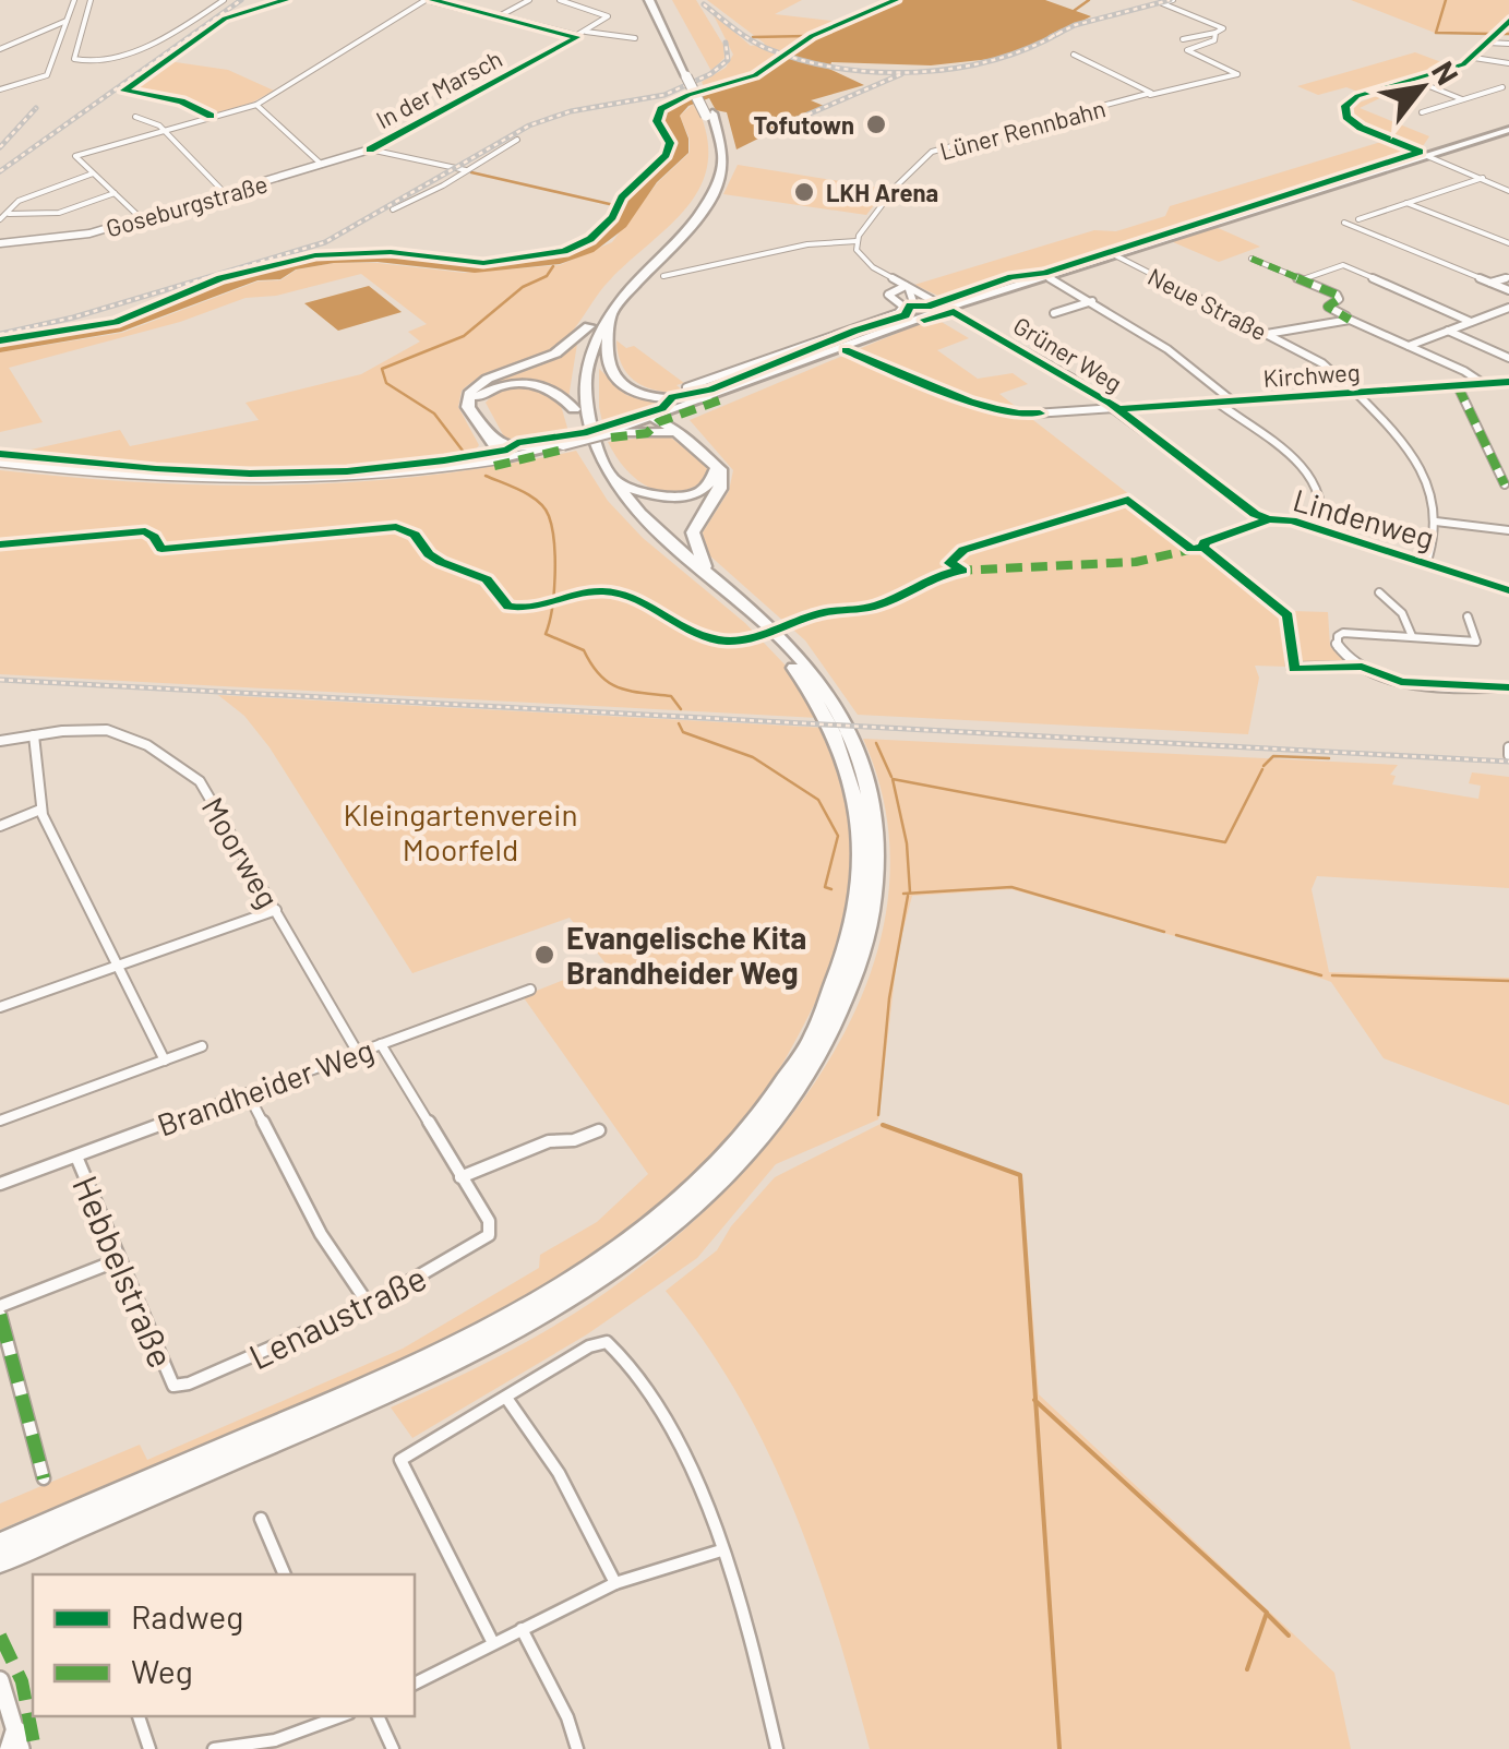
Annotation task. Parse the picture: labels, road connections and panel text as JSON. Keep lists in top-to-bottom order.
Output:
{
  "streets": {
    "street": [
      "In der Marsch",
      "Lüner Rennbahn",
      "Goseburgstraße",
      "Neue Straße",
      "Grüner Weg",
      "Kirchweg",
      "Lindenweg",
      "Moorweg",
      "Brandheider Weg",
      "Hebbelstraße",
      "Lenaustraße"
    ]
  },
  "crossings": [
    ["In der Marsch", "Goseburgstraße"],
    ["Neue Straße", "Kirchweg"],
    ["Neue Straße", "Lindenweg"],
    ["Grüner Weg", "Kirchweg"],
    ["Grüner Weg", "Lindenweg"],
    ["Moorweg", "Brandheider Weg"],
    ["Brandheider Weg", "Hebbelstraße"],
    ["Hebbelstraße", "Lenaustraße"]
  ],
  "parks": ["Kleingartenverein Moorfeld"],
  "places": ["Tofutown", "LKH Arena", "Evangelische Kita Brandheider Weg"],
  "legend": ["Radweg", "Weg"],
  "north": "top right"
}
